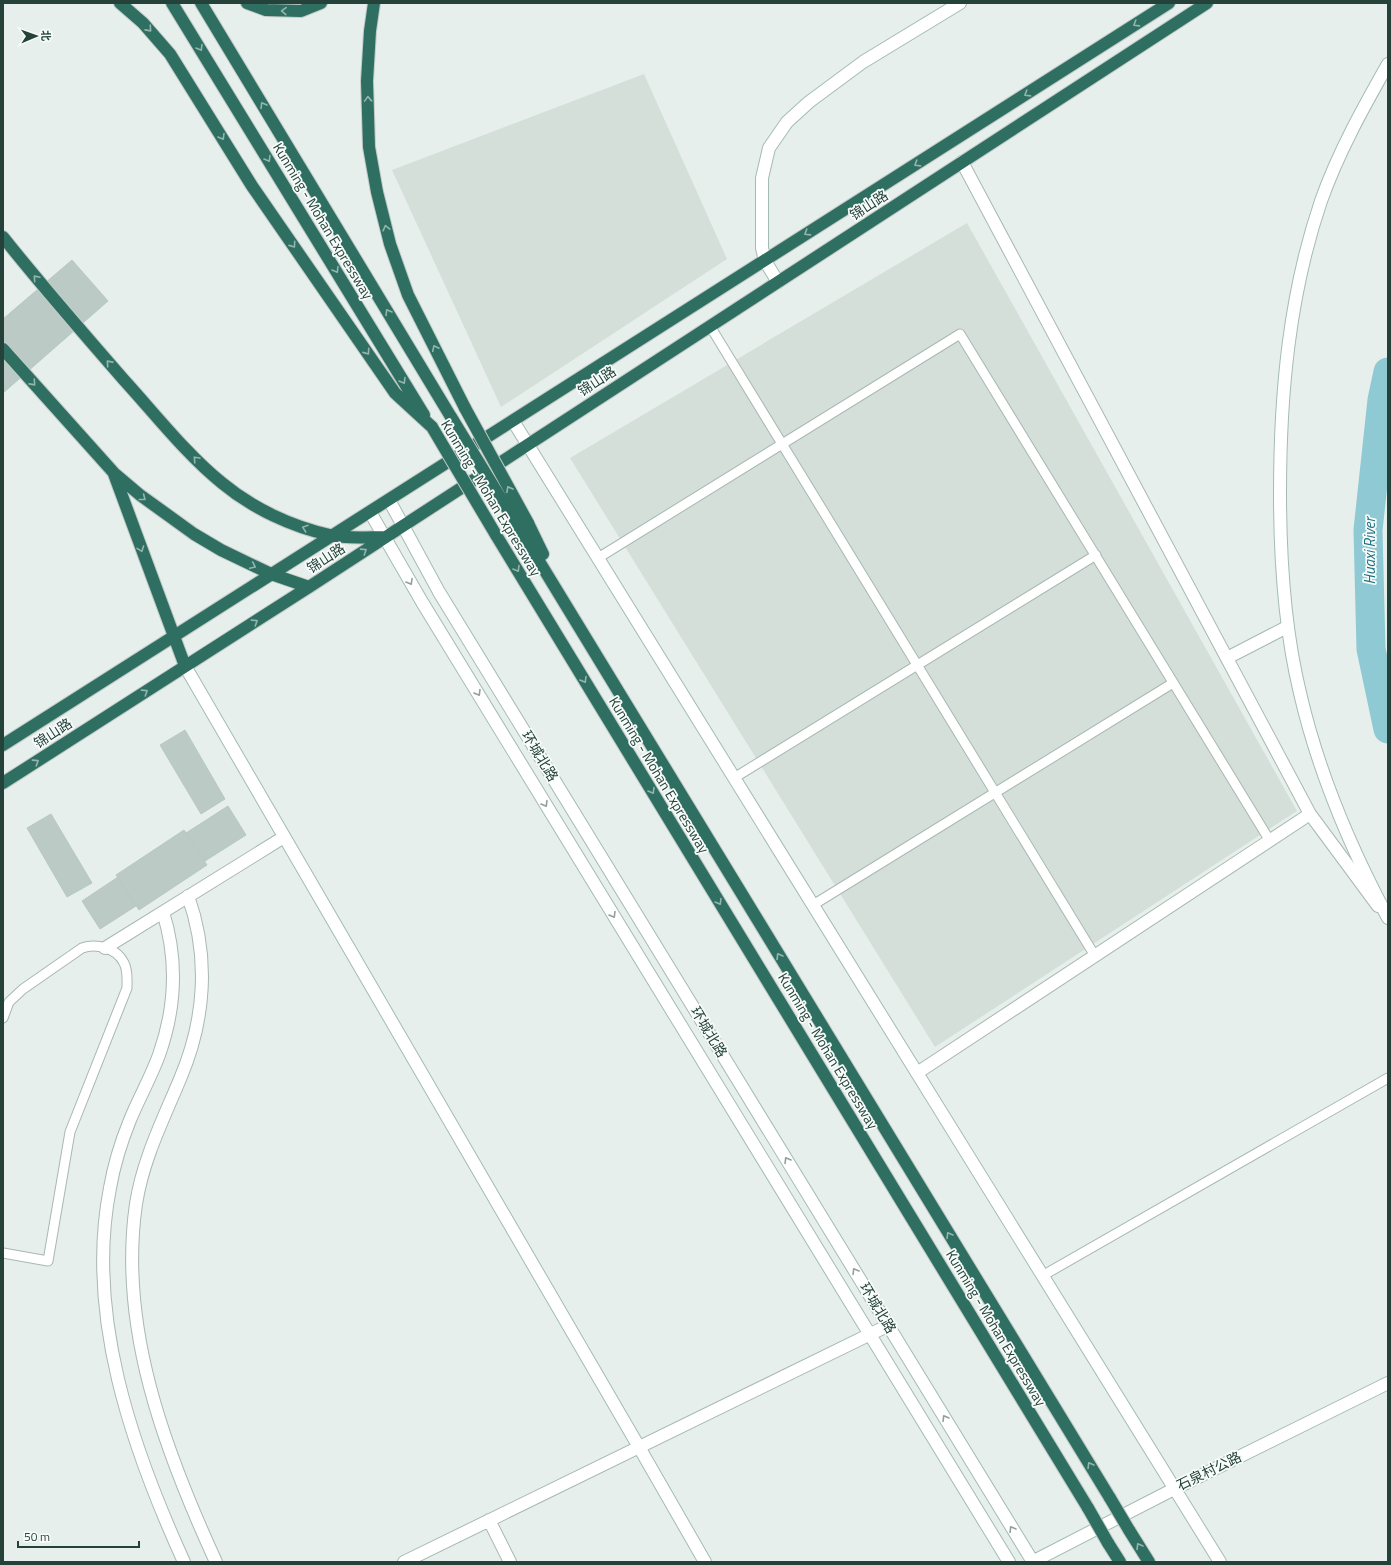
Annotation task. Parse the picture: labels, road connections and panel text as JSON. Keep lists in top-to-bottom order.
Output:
{
  "streets": {
    "highway": ["锦山路", "Kunming - Mohan Expressway"],
    "street": ["环城北路", "石泉村公路"]
  },
  "crossings": [
    ["锦山路", "环城北路"],
    ["环城北路", "石泉村公路"]
  ],
  "water": ["Huaxi River"],
  "scale_bar": "50 m",
  "north": "right"
}
